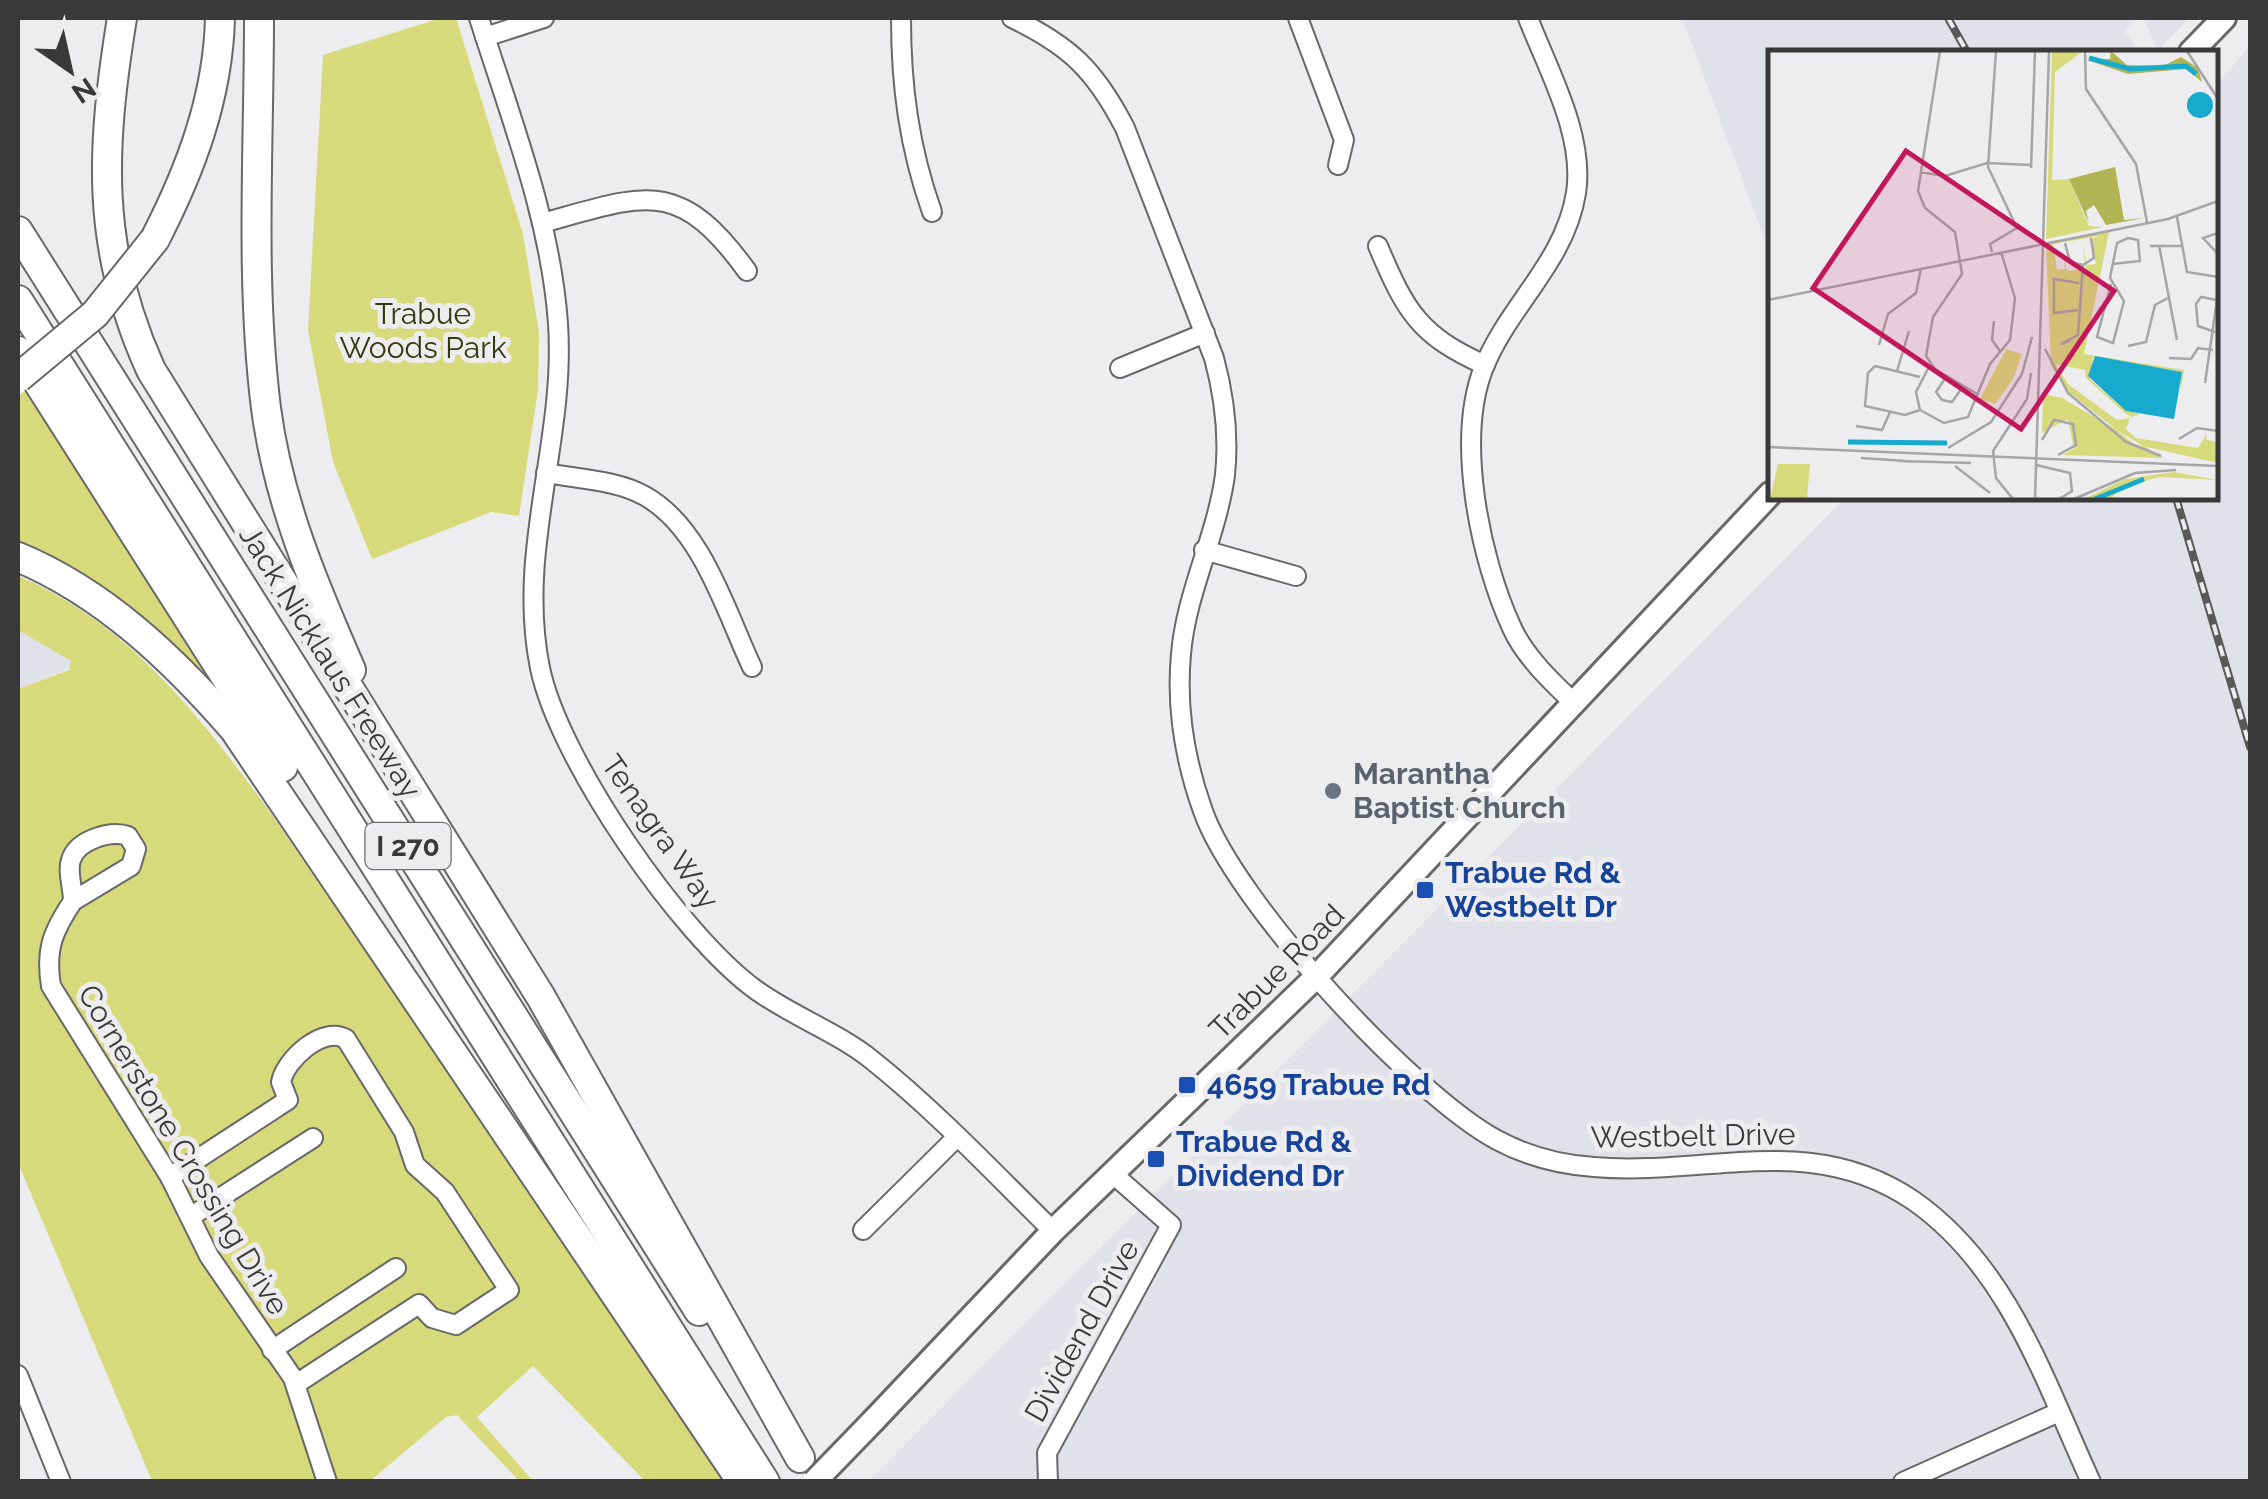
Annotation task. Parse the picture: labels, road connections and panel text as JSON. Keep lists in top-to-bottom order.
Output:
{
  "streets": {
    "highway": ["Jack Nicklaus Freeway", "I 270"],
    "main road": ["Trabue Road"],
    "street": [
      "Tenagra Way",
      "Westbelt Drive",
      "Cornerstone Crossing Drive",
      "Dividend Drive"
    ]
  },
  "crossings": [
    ["Jack Nicklaus Freeway", "Trabue Road"],
    ["Tenagra Way", "Trabue Road"],
    ["Trabue Road", "Westbelt Drive"],
    ["Trabue Road", "Dividend Drive"]
  ],
  "parks": ["Trabue Woods Park"],
  "places": {
    "other": ["Marantha Baptist Church"],
    "transit": ["Trabue Rd & Westbelt Dr", "4659 Trabue Rd", "Trabue Rd & Dividend Dr"]
  },
  "north": "bottom right"
}
